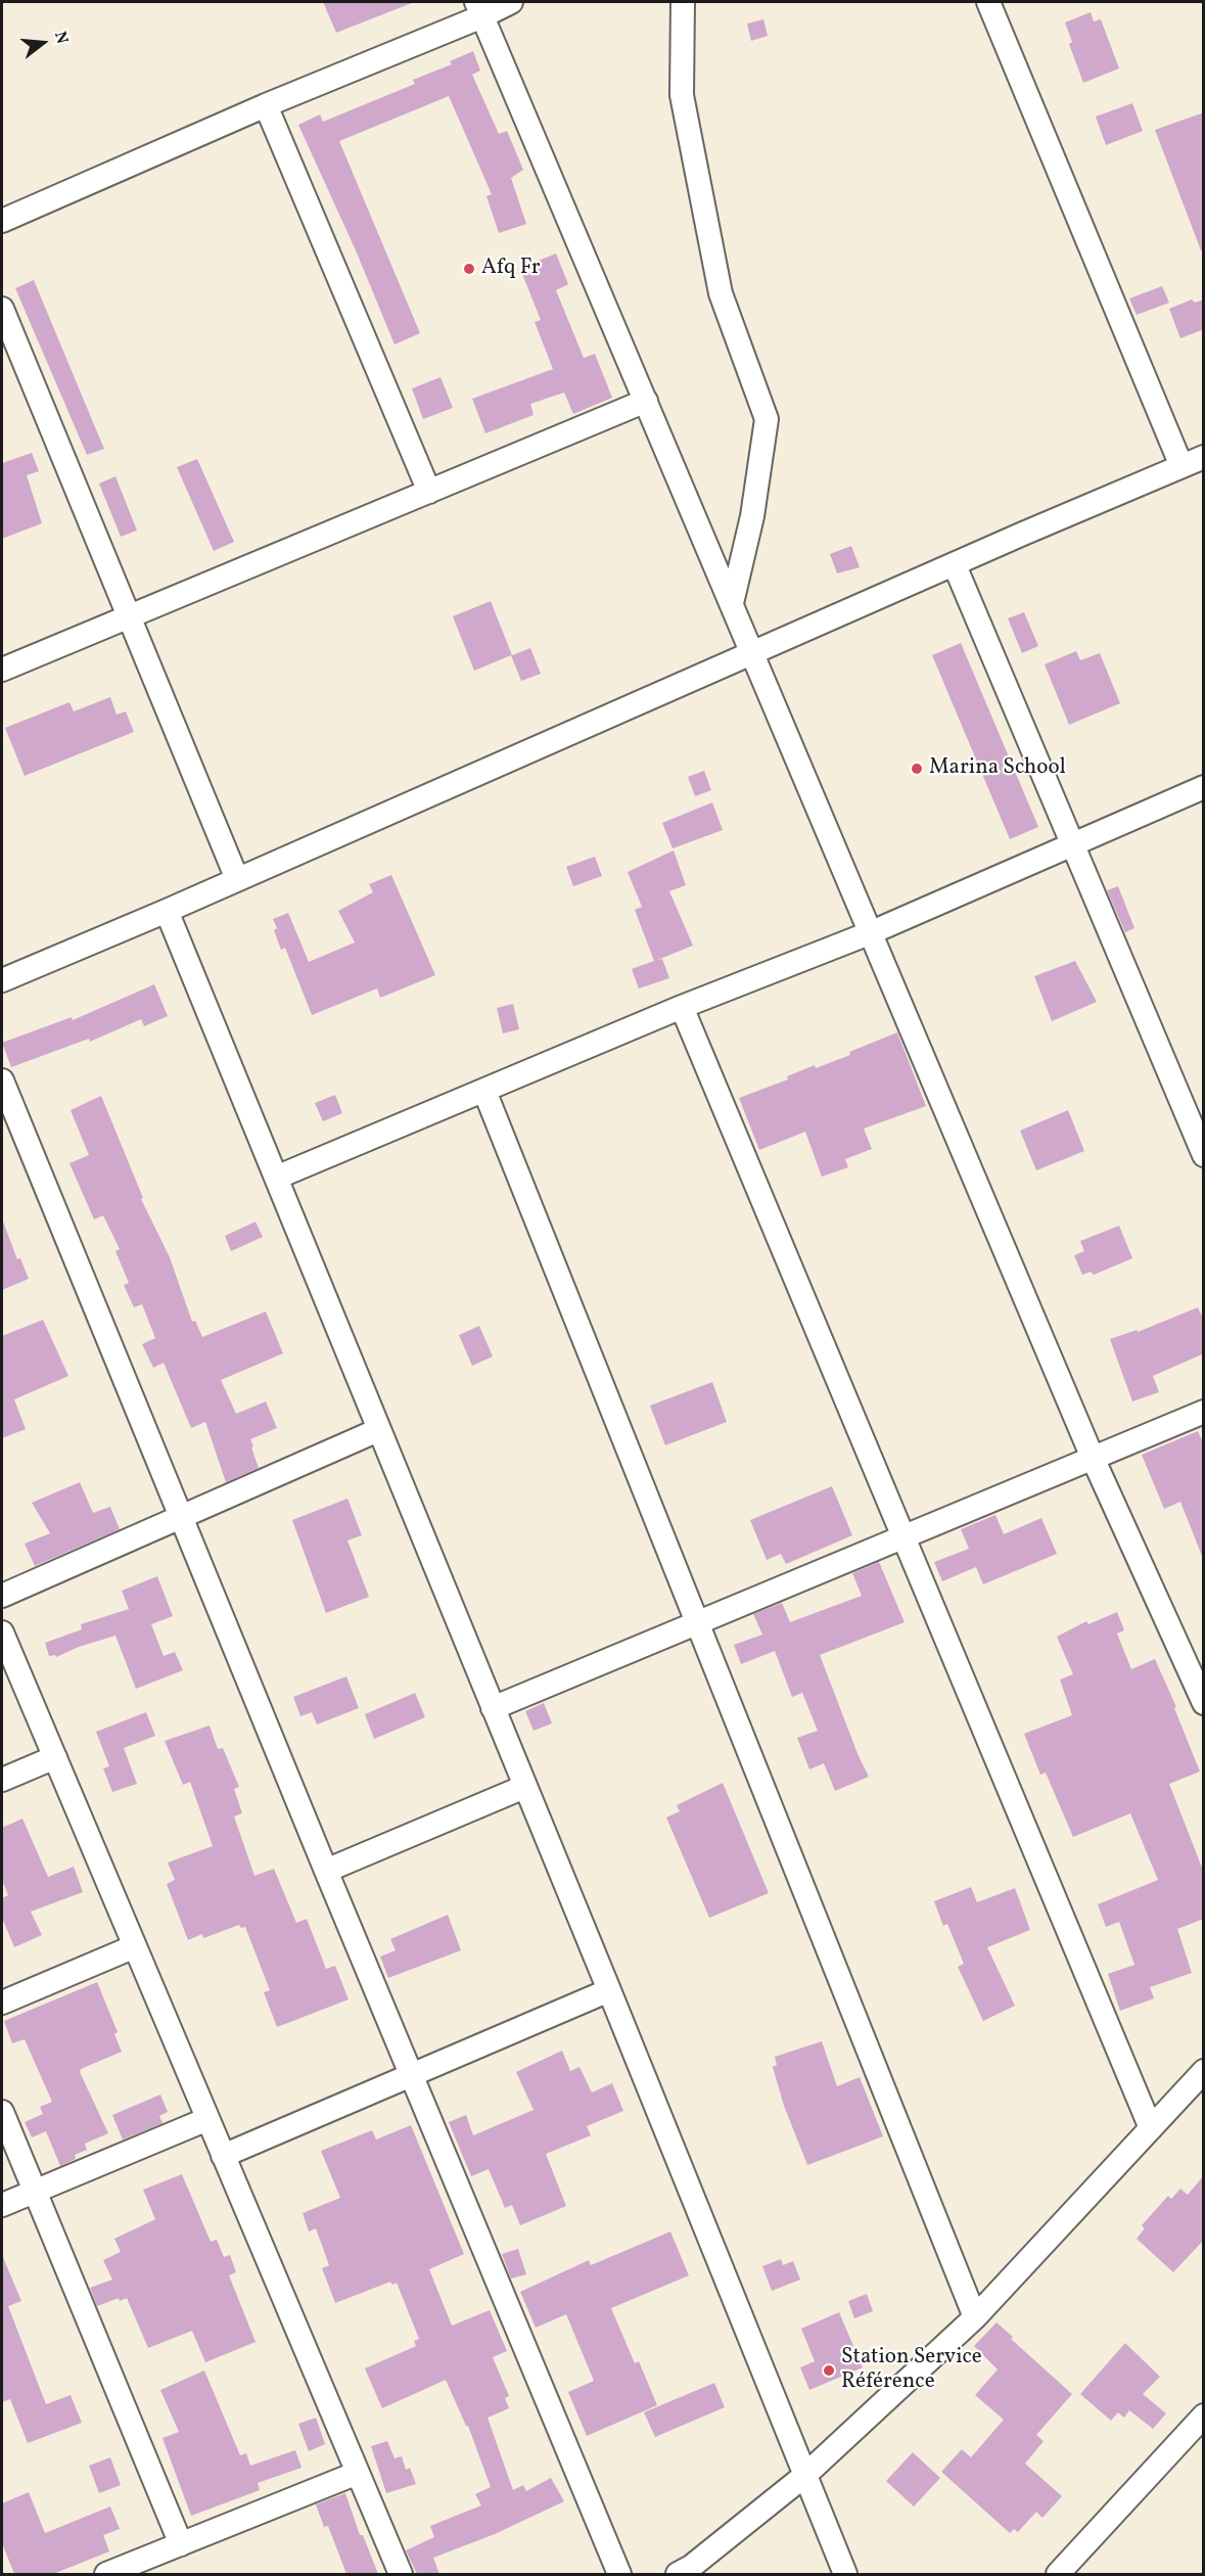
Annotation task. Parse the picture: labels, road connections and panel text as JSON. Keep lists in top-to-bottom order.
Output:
{
  "places": ["Afq Fr", "Marina School", "Station Service Référence"],
  "north": "right"
}
